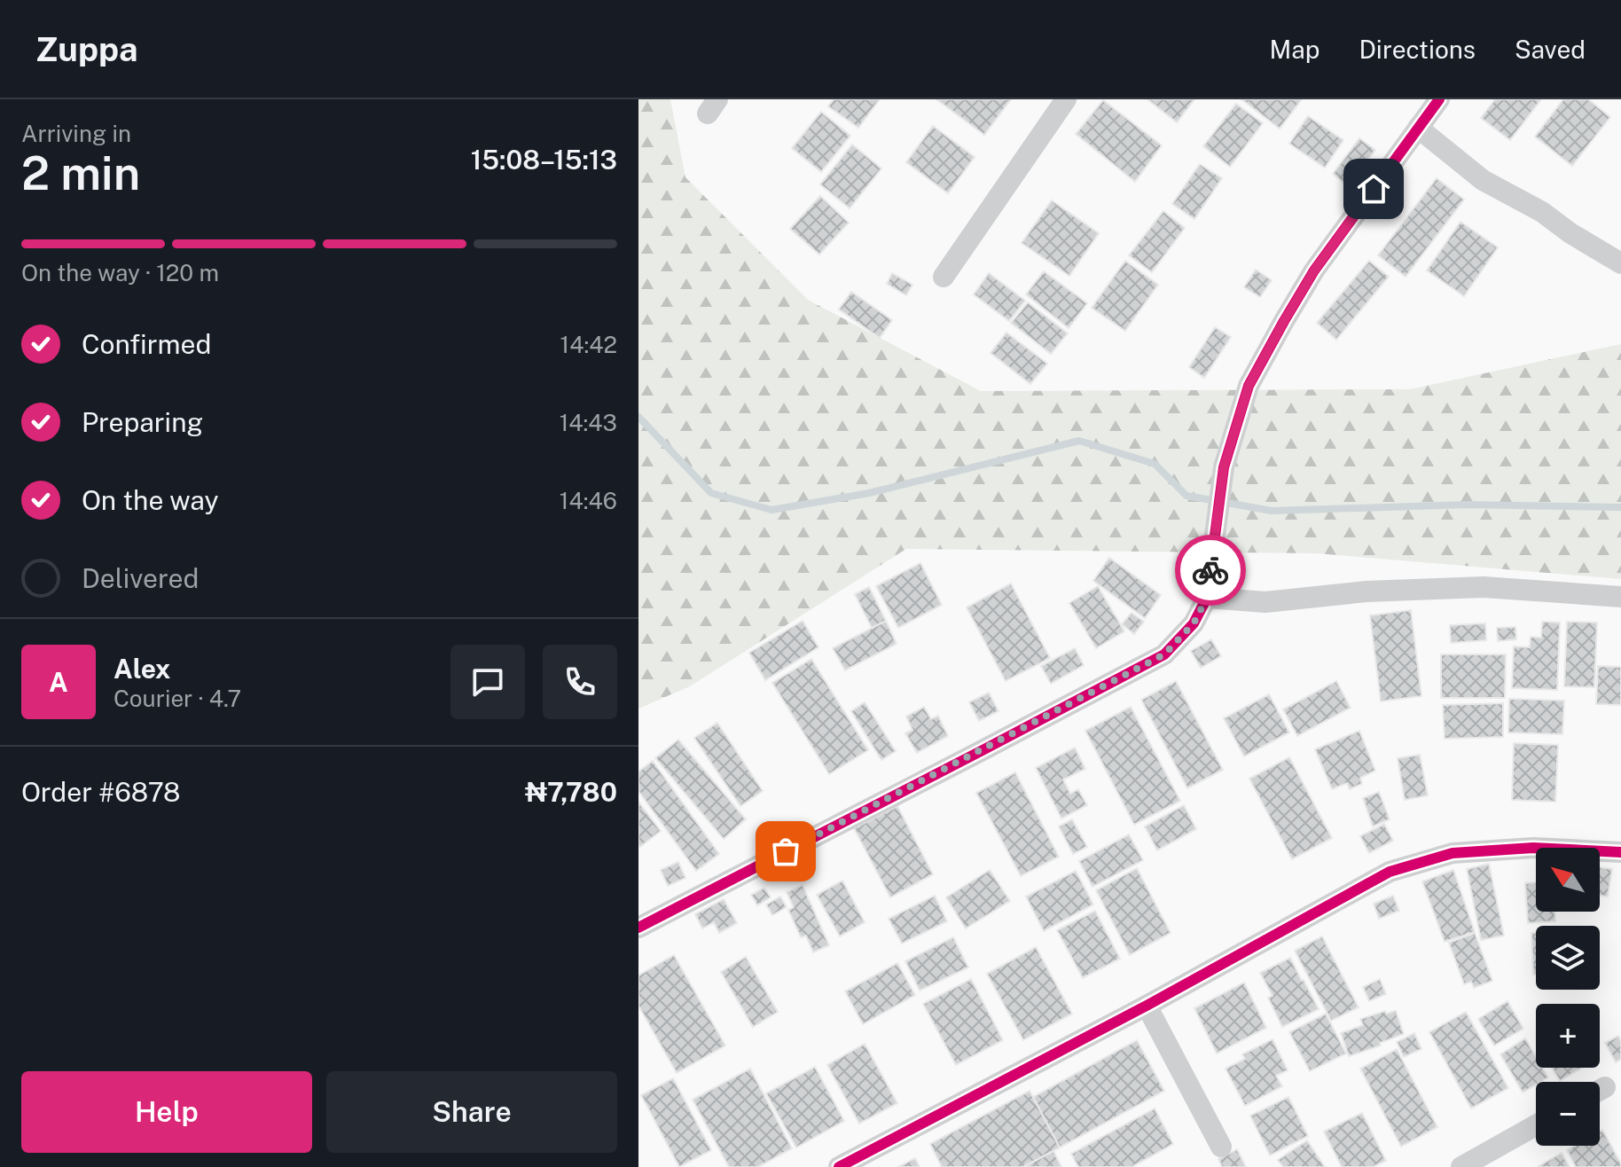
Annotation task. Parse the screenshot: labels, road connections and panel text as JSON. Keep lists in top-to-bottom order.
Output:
{
  "north": "top left",
  "page": {
    "header": "Zuppa",
    "nav": ["Map", "Directions", "Saved"],
    "heading": ["2 min", "Arriving in", "15:08–15:13"],
    "panel": [
      "Alex",
      "Courier · 4.7",
      "Order #6878",
      "₦7,780"
    ],
    "bar": "On the way · 120 m",
    "list": [
      ["Confirmed", "14:42"],
      ["Preparing", "14:43"],
      ["On the way", "14:46"],
      "Delivered"
    ],
    "round": "A",
    "map_buttons": ["+", "−"],
    "buttons": ["Help", "Share"]
  }
}
